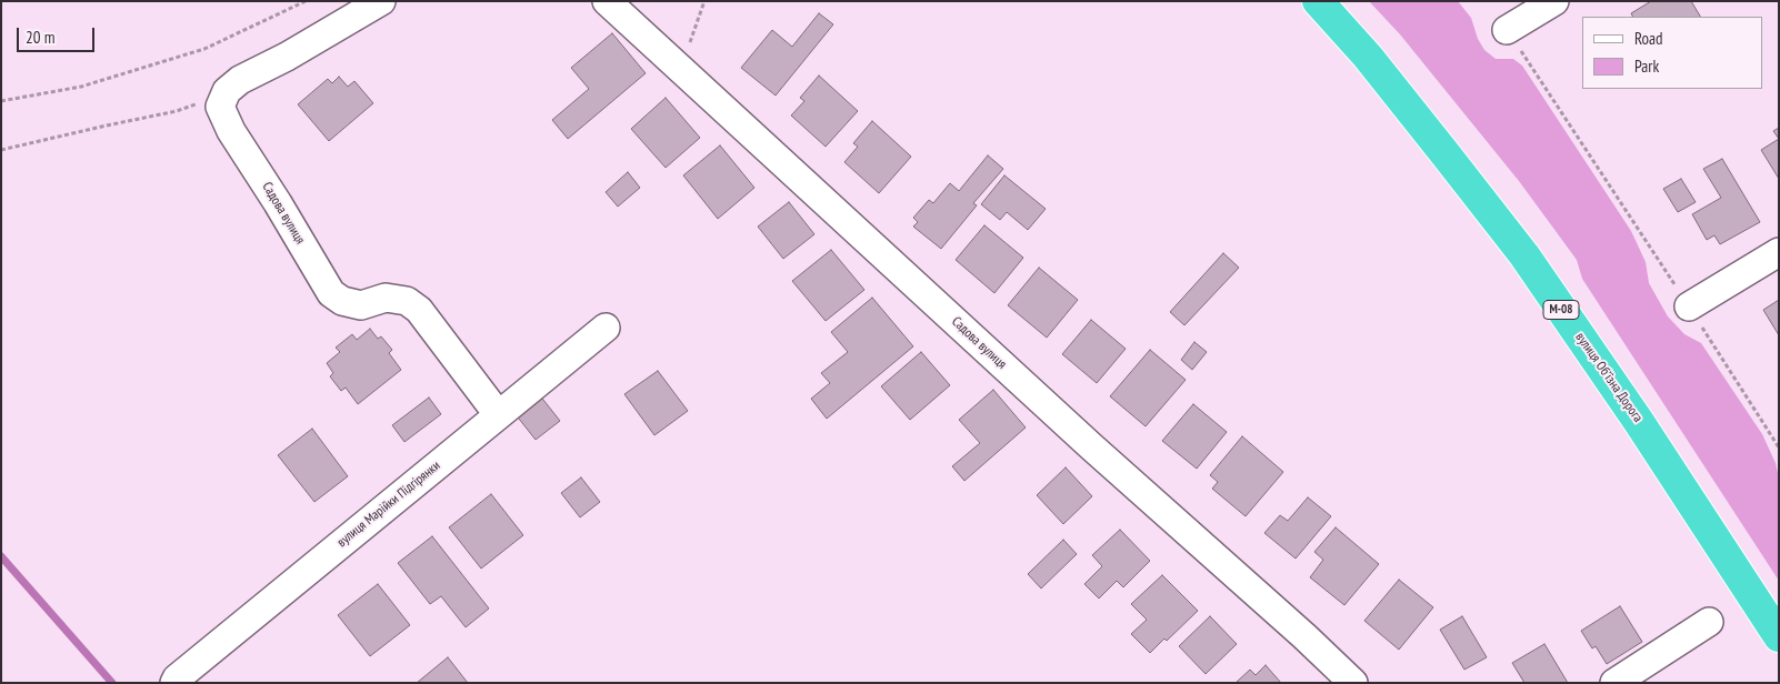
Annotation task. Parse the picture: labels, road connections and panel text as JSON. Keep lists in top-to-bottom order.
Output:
{
  "streets": {
    "highway": ["М-08", "вулиця Обʼїзна Дорога"],
    "street": ["Садова вулиця", "вулиця Марійки Підгірянки"]
  },
  "crossings": [
    ["Садова вулиця", "вулиця Марійки Підгірянки"]
  ],
  "legend": ["Road", "Park"],
  "scale_bar": "20 m"
}
